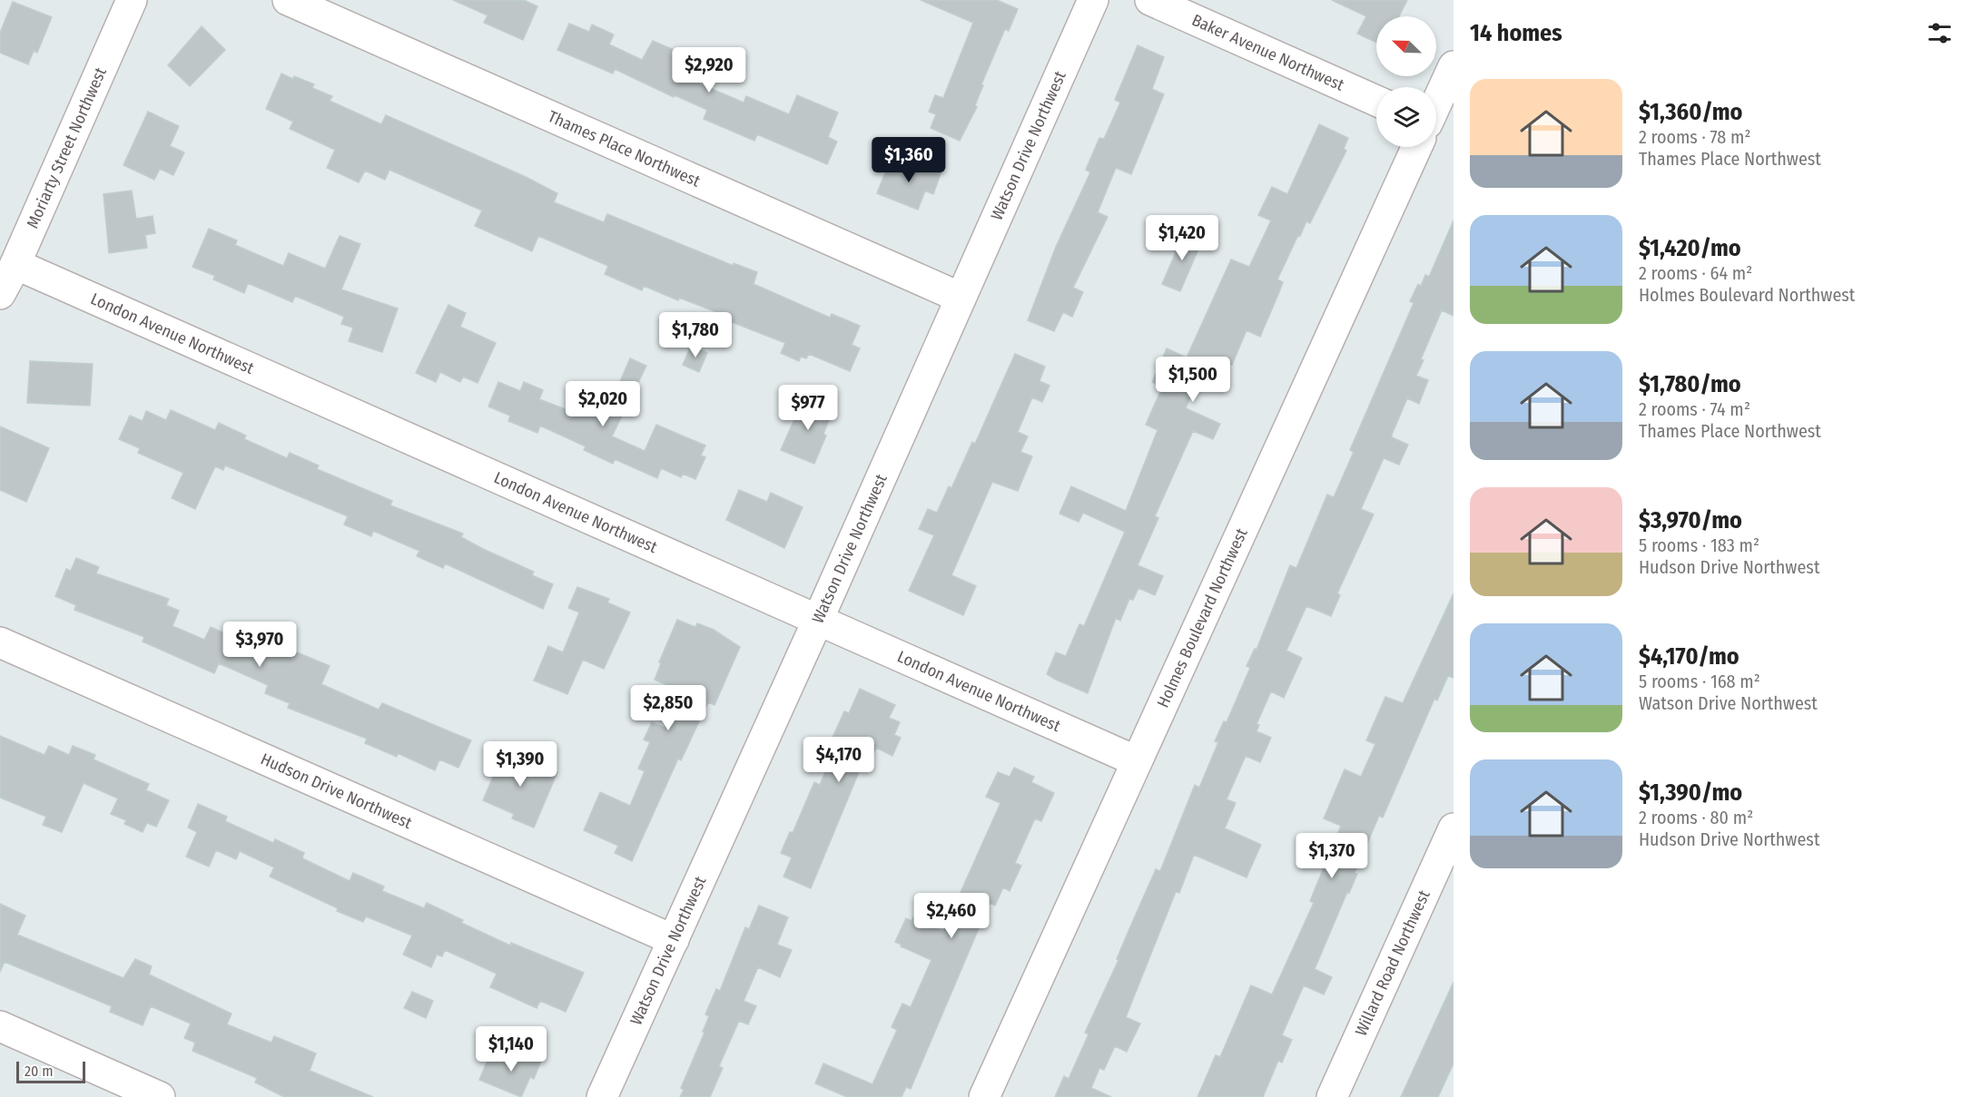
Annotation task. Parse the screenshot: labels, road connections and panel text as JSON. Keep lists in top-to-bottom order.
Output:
{
  "streets": {
    "street": [
      "Baker Avenue Northwest",
      "Watson Drive Northwest",
      "Moriarty Street Northwest",
      "Thames Place Northwest",
      "London Avenue Northwest",
      "Holmes Boulevard Northwest",
      "Hudson Drive Northwest",
      "Willard Road Northwest"
    ]
  },
  "crossings": [
    ["Watson Drive Northwest", "Thames Place Northwest"],
    ["Watson Drive Northwest", "London Avenue Northwest"],
    ["Watson Drive Northwest", "Hudson Drive Northwest"],
    ["Moriarty Street Northwest", "London Avenue Northwest"],
    ["London Avenue Northwest", "Holmes Boulevard Northwest"]
  ],
  "scale_bar": "20 m",
  "north": "top left",
  "page": {
    "heading": "14 homes",
    "price": [
      "$2,920",
      "$1,360",
      "$1,420",
      "$1,780",
      "$1,500",
      "$2,020",
      "$977",
      "$3,970",
      "$2,850",
      "$4,170",
      "$1,390",
      "$1,370",
      "$2,460",
      "$1,140"
    ],
    "list": [
      {
        "name": "$1,360/mo",
        "note": "2 rooms · 78 m² · Thames Place Northwest"
      },
      {
        "name": "$1,420/mo",
        "note": "2 rooms · 64 m² · Holmes Boulevard Northwest"
      },
      {
        "name": "$1,780/mo",
        "note": "2 rooms · 74 m² · Thames Place Northwest"
      },
      {
        "name": "$3,970/mo",
        "note": "5 rooms · 183 m² · Hudson Drive Northwest"
      },
      {
        "name": "$4,170/mo",
        "note": "5 rooms · 168 m² · Watson Drive Northwest"
      },
      {
        "name": "$1,390/mo",
        "note": "2 rooms · 80 m² · Hudson Drive Northwest"
      }
    ],
    "scale": "20 m"
  }
}
